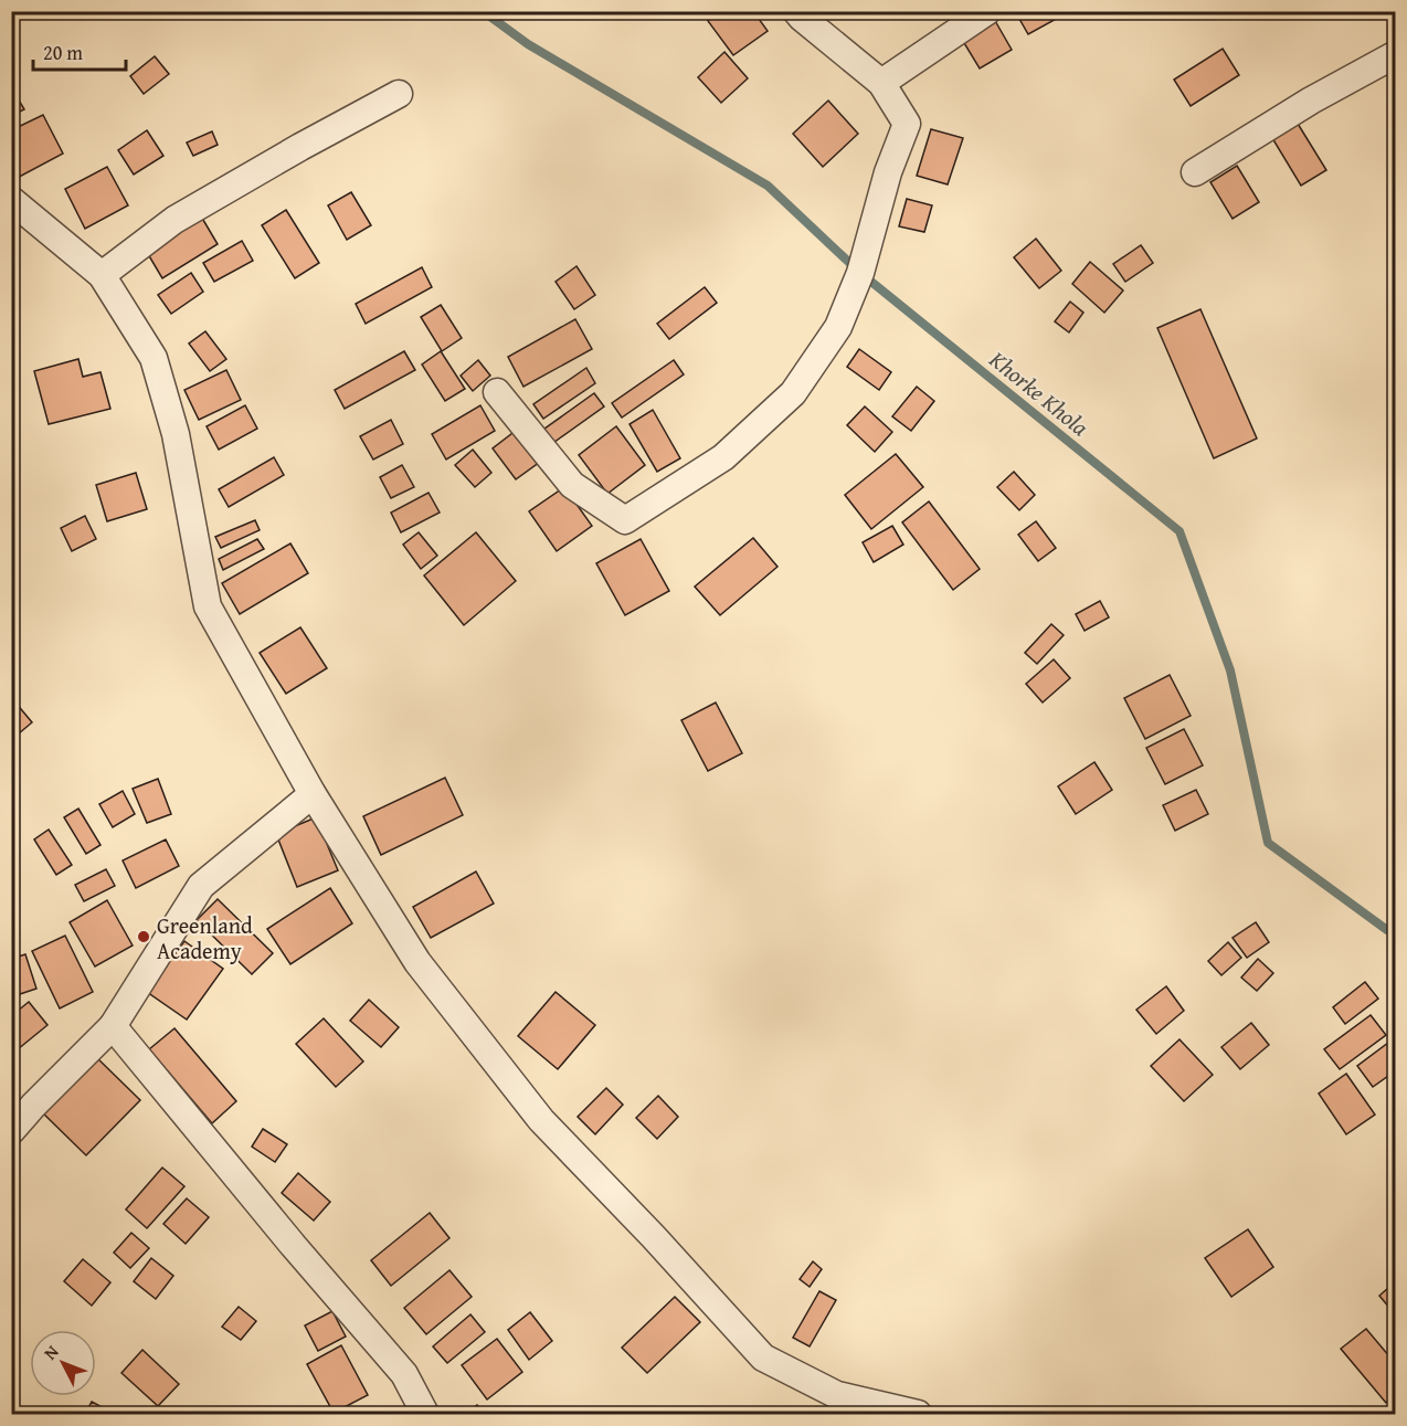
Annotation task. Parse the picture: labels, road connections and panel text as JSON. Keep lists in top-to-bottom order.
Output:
{
  "water": ["Khorke Khola"],
  "places": ["Greenland Academy"],
  "scale_bar": "20 m",
  "north": "top left"
}
